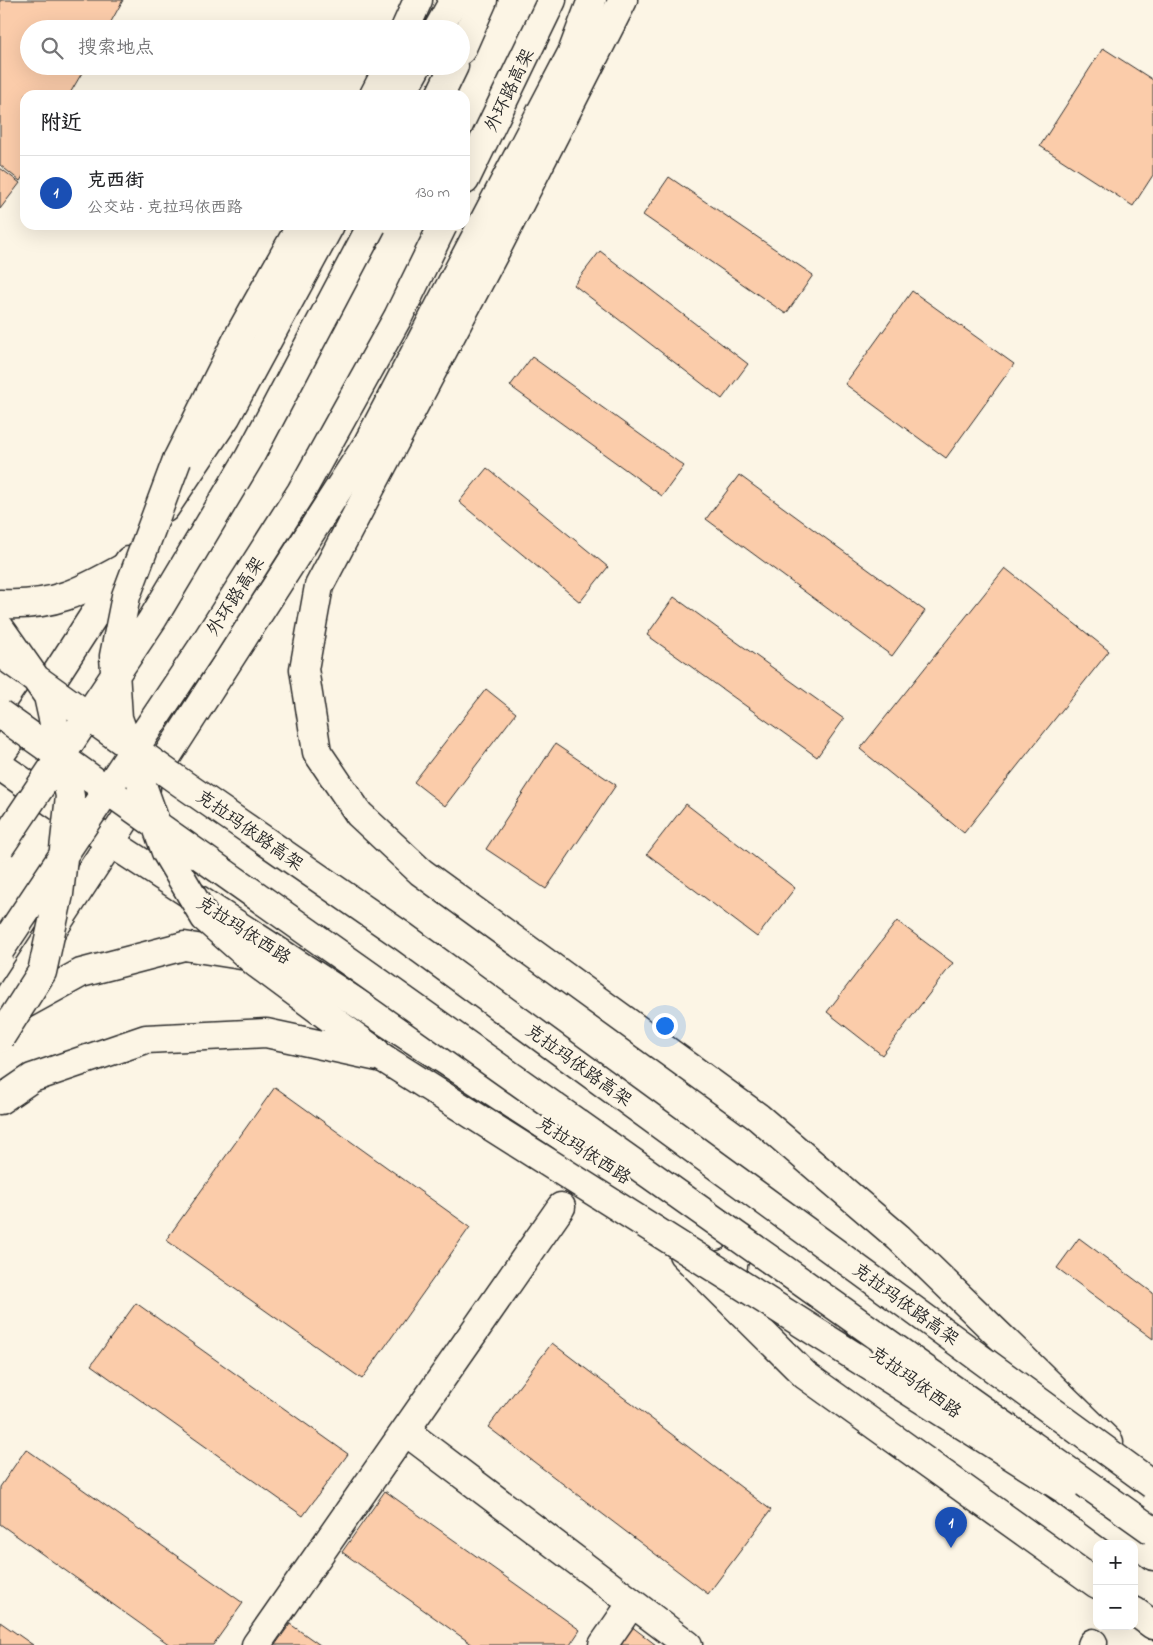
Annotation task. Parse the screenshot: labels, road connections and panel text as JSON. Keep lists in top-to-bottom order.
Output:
{
  "streets": {
    "main road": ["外环路高架", "克拉玛依路高架", "克拉玛依西路"]
  },
  "page": {
    "search": "搜索地点",
    "heading": "附近",
    "list": [
      {
        "mark": "1",
        "name": "克西街",
        "note": "公交站 · 克拉玛依西路",
        "value": "130 m"
      }
    ],
    "pins": "1",
    "map_buttons": ["+", "−"]
  }
}
